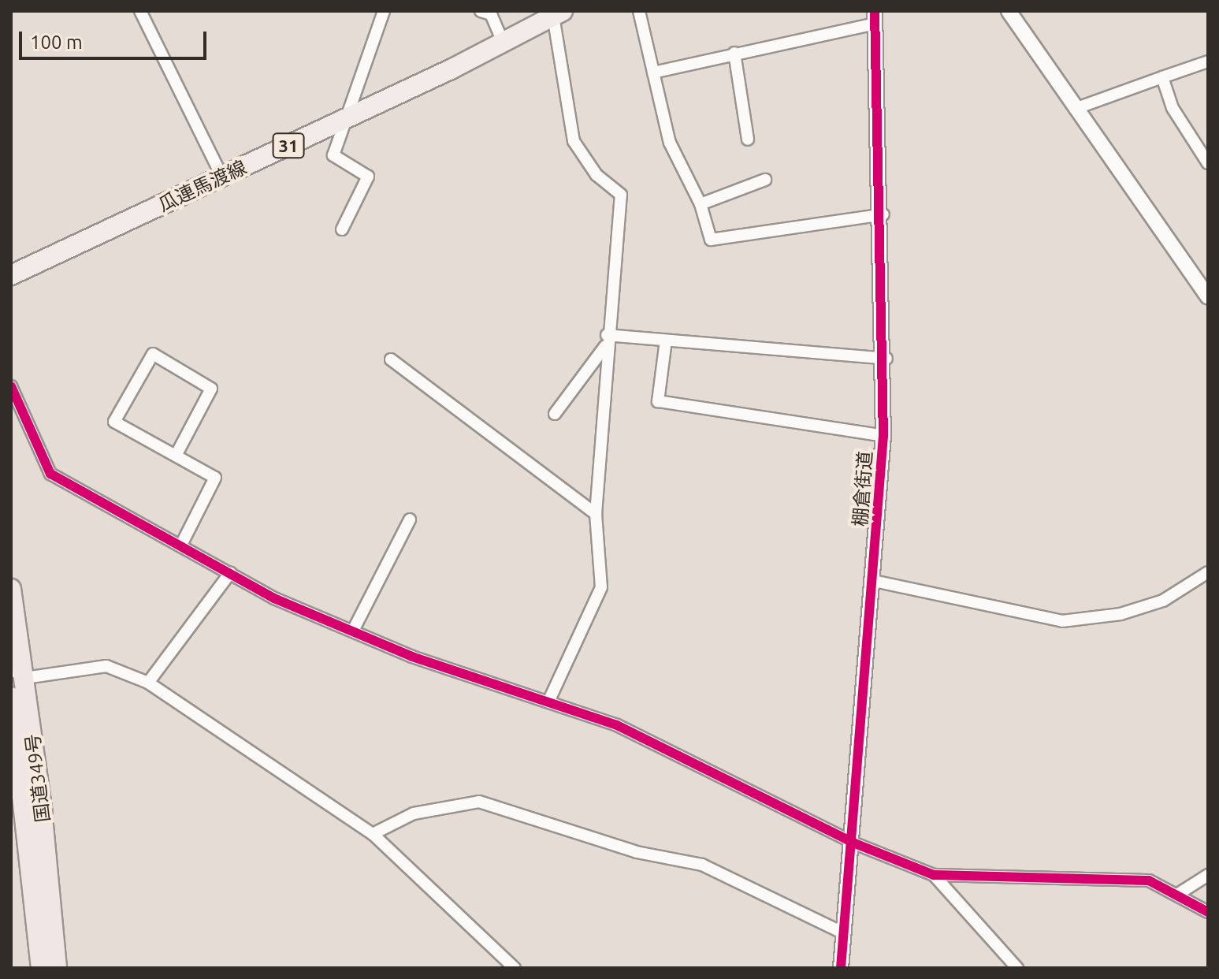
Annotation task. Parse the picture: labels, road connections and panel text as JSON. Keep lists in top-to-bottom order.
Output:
{
  "streets": {
    "highway": ["国道349号"],
    "main road": ["31", "瓜連馬渡線"],
    "street": ["棚倉街道"]
  },
  "scale_bar": "100 m"
}
